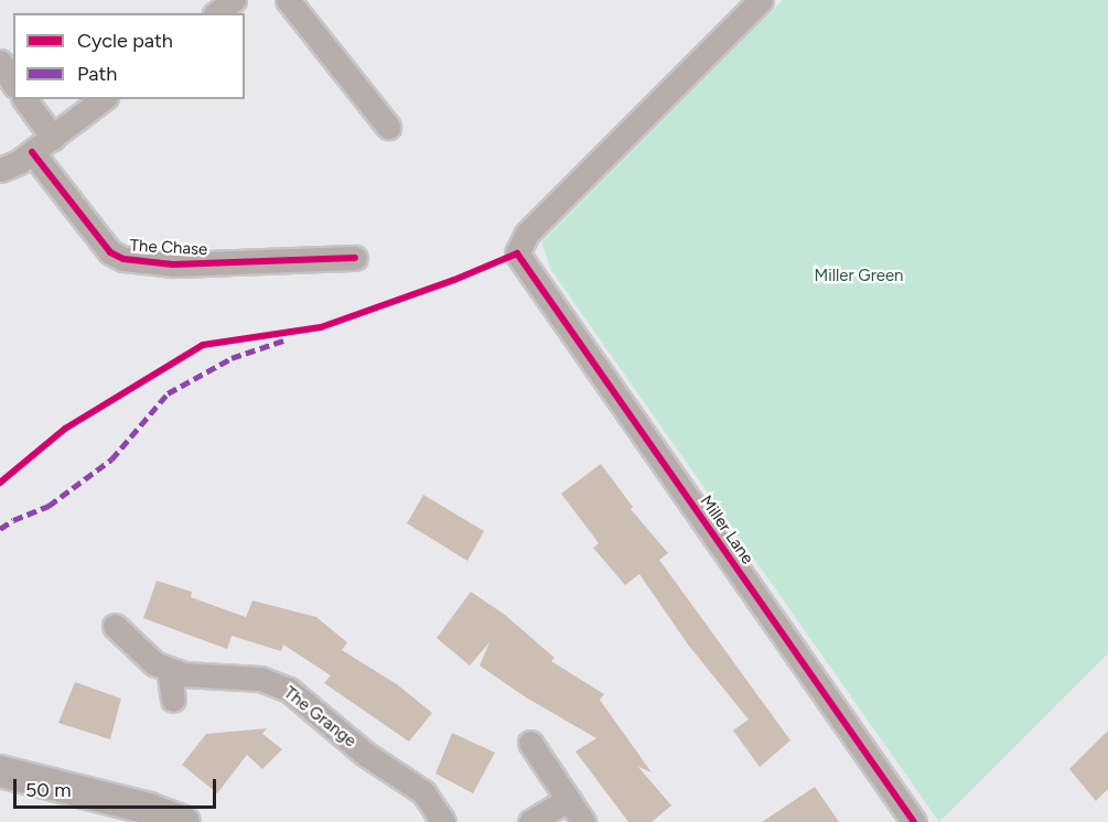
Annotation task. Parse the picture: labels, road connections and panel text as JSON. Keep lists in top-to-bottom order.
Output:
{
  "streets": {
    "street": ["The Chase", "Miller Lane", "The Grange"]
  },
  "parks": ["Miller Green"],
  "legend": ["Cycle path", "Path"],
  "scale_bar": "50 m"
}
